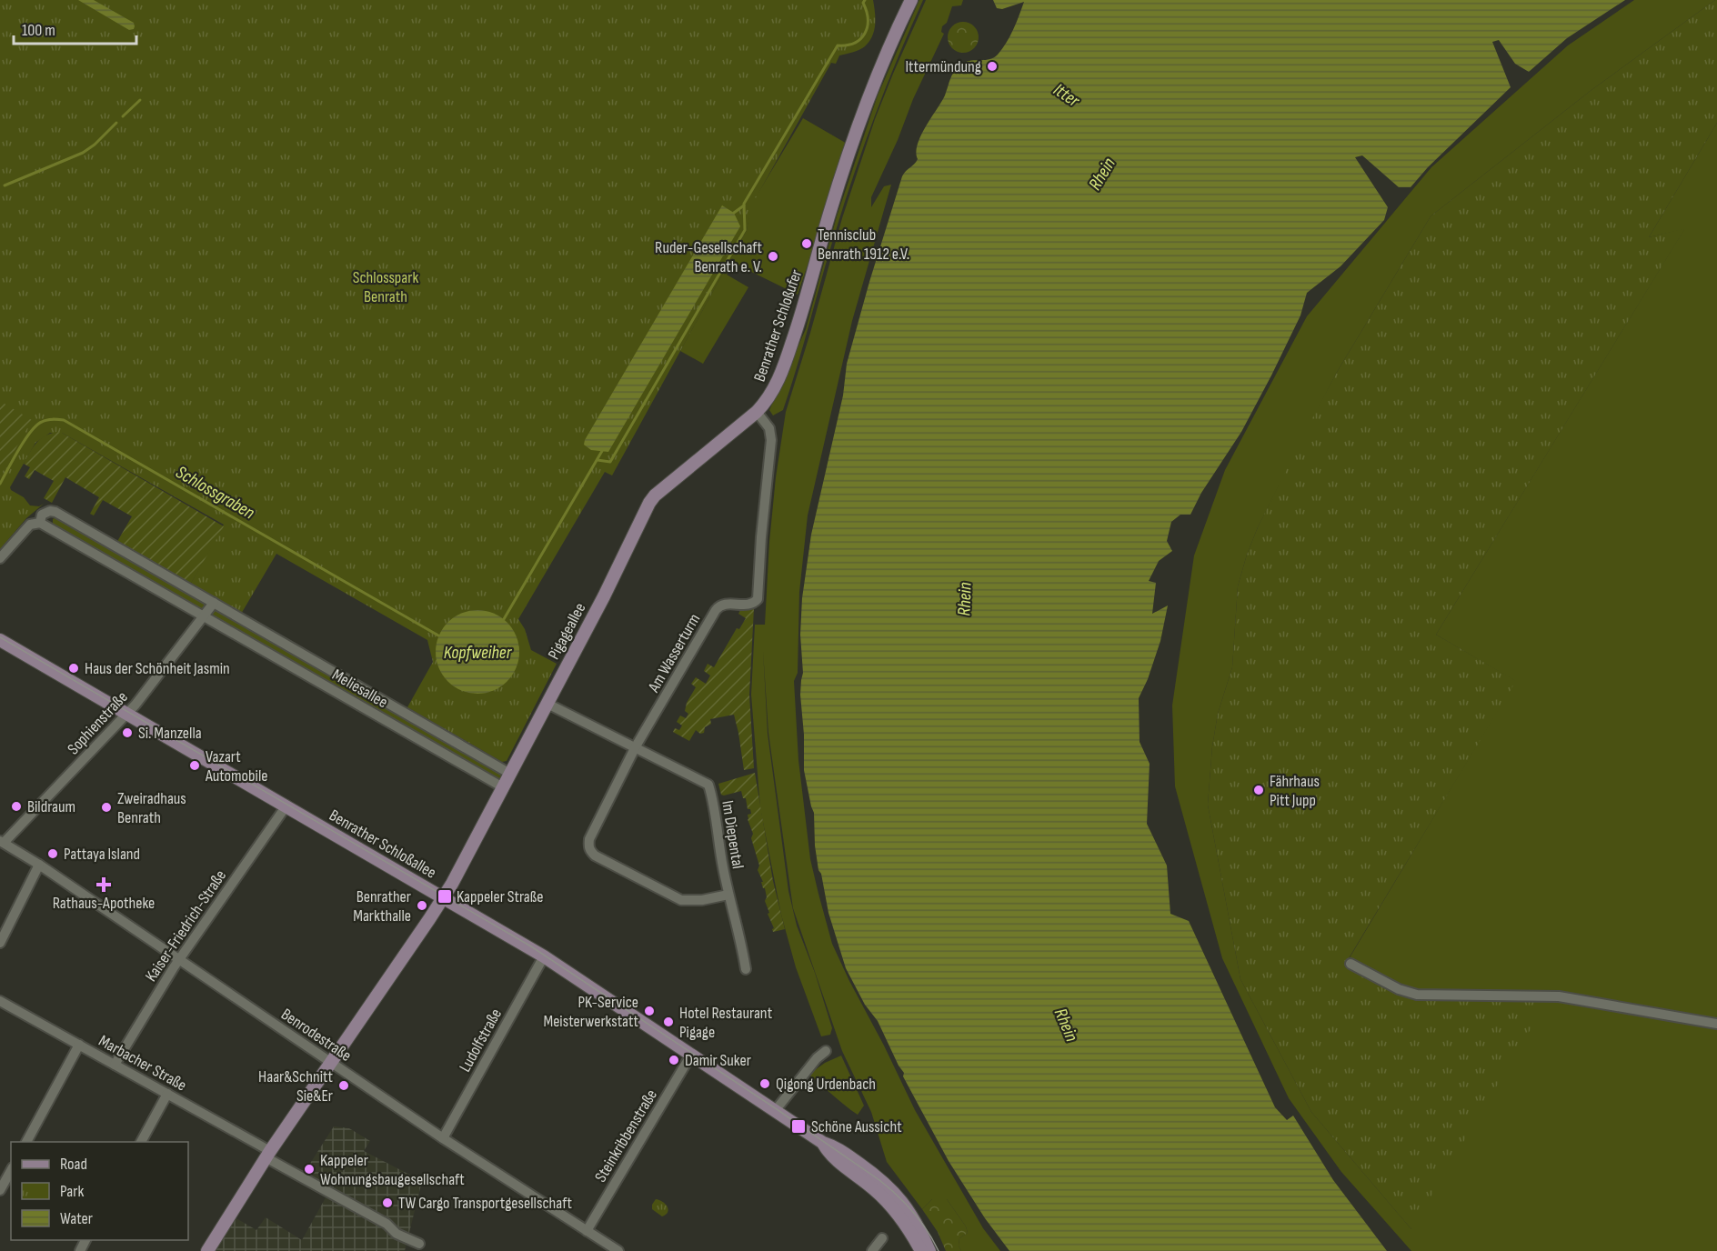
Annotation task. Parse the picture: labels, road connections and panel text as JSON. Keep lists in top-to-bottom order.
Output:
{
  "streets": {
    "street": [
      "Benrather Schloßufer",
      "Pigageallee",
      "Am Wasserturm",
      "Meliesallee",
      "Sophienstraße",
      "Im Diepental",
      "Benrather Schloßallee",
      "Kaiser-Friedrich-Straße",
      "Benrodestraße",
      "Ludolfstraße",
      "Marbacher Straße",
      "Steinkribbenstraße"
    ]
  },
  "crossings": [
    ["Benrather Schloßufer", "Pigageallee"],
    ["Benrather Schloßufer", "Am Wasserturm"],
    ["Pigageallee", "Am Wasserturm"],
    ["Pigageallee", "Meliesallee"],
    ["Pigageallee", "Im Diepental"],
    ["Pigageallee", "Benrather Schloßallee"],
    ["Am Wasserturm", "Im Diepental"],
    ["Meliesallee", "Sophienstraße"],
    ["Sophienstraße", "Benrather Schloßallee"],
    ["Sophienstraße", "Benrodestraße"],
    ["Benrather Schloßallee", "Kaiser-Friedrich-Straße"],
    ["Benrather Schloßallee", "Ludolfstraße"],
    ["Benrather Schloßallee", "Steinkribbenstraße"],
    ["Kaiser-Friedrich-Straße", "Benrodestraße"],
    ["Kaiser-Friedrich-Straße", "Marbacher Straße"],
    ["Benrodestraße", "Ludolfstraße"],
    ["Benrodestraße", "Steinkribbenstraße"]
  ],
  "water": [
    "Itter",
    "Rhein",
    "Schlossgraben",
    "Kopfweiher"
  ],
  "parks": ["Schlosspark Benrath"],
  "places": {
    "other": [
      "Ittermündung",
      "Tennisclub Benrath 1912 e.V.",
      "Ruder-Gesellschaft Benrath e. V.",
      "Haus der Schönheit Jasmin",
      "Si. Manzella",
      "Vazart Automobile",
      "Fährhaus Pitt Jupp",
      "Bildraum",
      "Zweiradhaus Benrath",
      "Pattaya Island",
      "Benrather Markthalle",
      "PK-Service Meisterwerkstatt",
      "Hotel Restaurant Pigage",
      "Damir Suker",
      "Qigong Urdenbach",
      "Haar&Schnitt Sie&Er",
      "Kappeler Wohnungsbaugesellschaft",
      "TW Cargo Transportgesellschaft"
    ],
    "health": ["Rathaus-Apotheke"],
    "transit": ["Kappeler Straße", "Schöne Aussicht"]
  },
  "legend": ["Road", "Park", "Water"],
  "scale_bar": "100 m"
}
